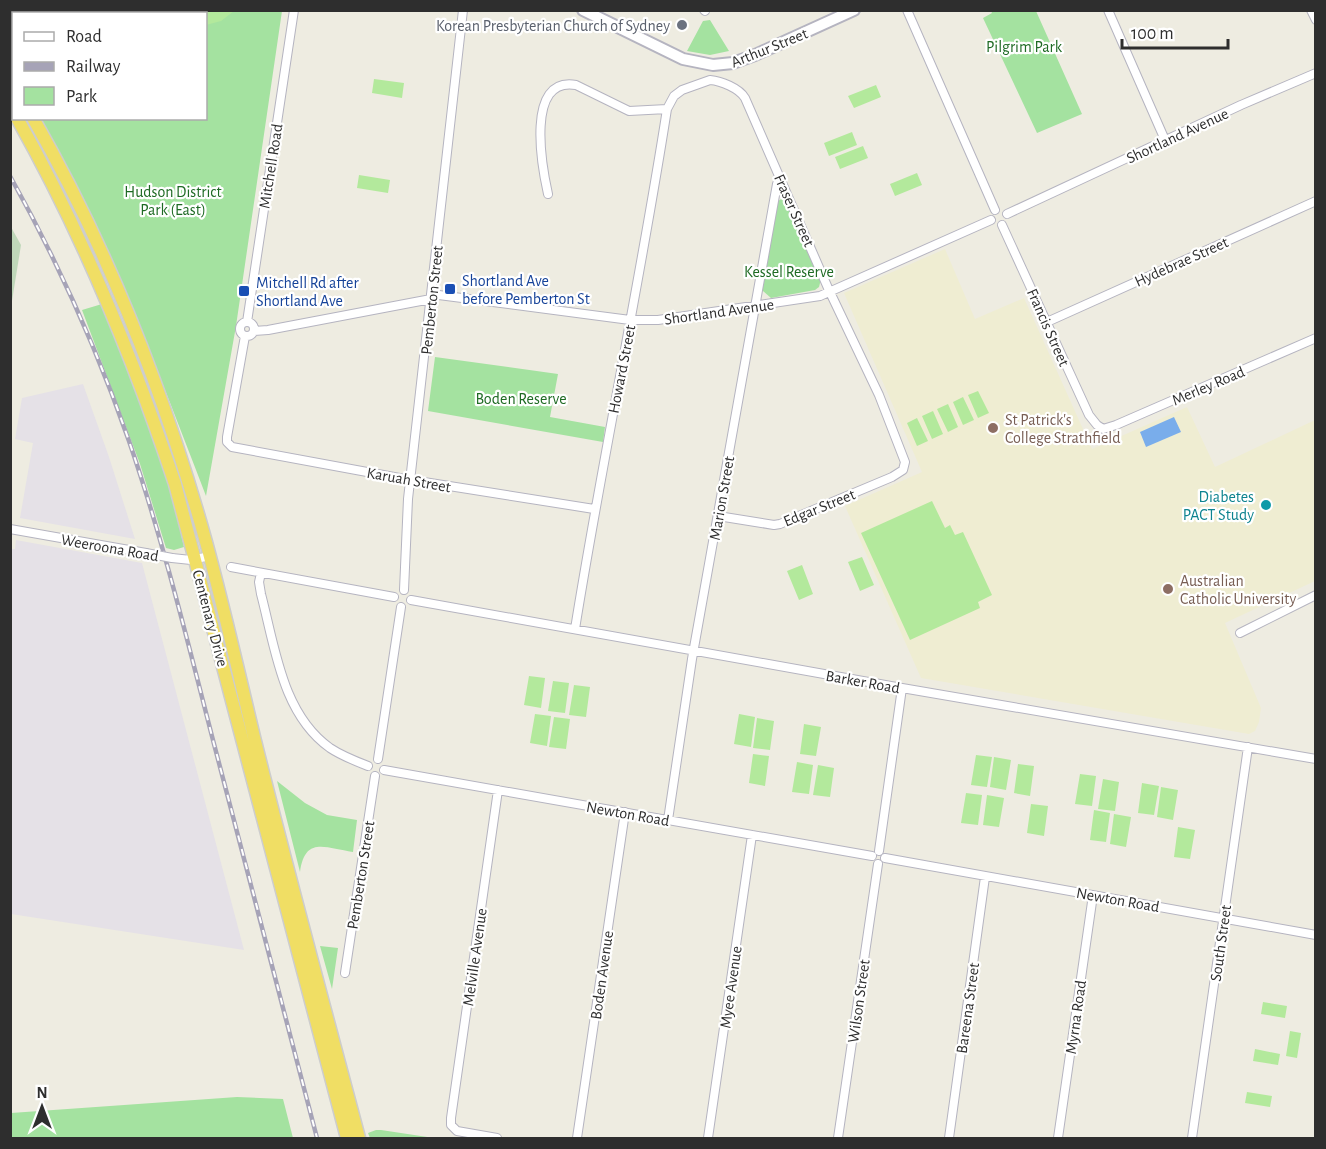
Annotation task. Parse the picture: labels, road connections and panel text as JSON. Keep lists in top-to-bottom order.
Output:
{
  "streets": {
    "highway": ["Centenary Drive"],
    "main road": ["Arthur Street"],
    "street": [
      "Shortland Avenue",
      "Mitchell Road",
      "Fraser Street",
      "Hydebrae Street",
      "Pemberton Street",
      "Francis Street",
      "Howard Street",
      "Merley Road",
      "Karuah Street",
      "Marion Street",
      "Edgar Street",
      "Weeroona Road",
      "Barker Road",
      "Newton Road",
      "South Street",
      "Melville Avenue",
      "Boden Avenue",
      "Myee Avenue",
      "Wilson Street",
      "Bareena Street",
      "Myrna Road"
    ]
  },
  "crossings": [
    ["Shortland Avenue", "Mitchell Road"],
    ["Shortland Avenue", "Fraser Street"],
    ["Shortland Avenue", "Pemberton Street"],
    ["Shortland Avenue", "Francis Street"],
    ["Shortland Avenue", "Howard Street"],
    ["Shortland Avenue", "Karuah Street"],
    ["Shortland Avenue", "Marion Street"],
    ["Mitchell Road", "Karuah Street"],
    ["Fraser Street", "Howard Street"],
    ["Fraser Street", "Marion Street"],
    ["Fraser Street", "Edgar Street"],
    ["Hydebrae Street", "Francis Street"],
    ["Pemberton Street", "Karuah Street"],
    ["Pemberton Street", "Barker Road"],
    ["Pemberton Street", "Newton Road"],
    ["Francis Street", "Merley Road"],
    ["Howard Street", "Karuah Street"],
    ["Howard Street", "Barker Road"],
    ["Marion Street", "Edgar Street"],
    ["Marion Street", "Barker Road"],
    ["Marion Street", "Newton Road"],
    ["Weeroona Road", "Centenary Drive"],
    ["Barker Road", "South Street"],
    ["Newton Road", "South Street"],
    ["Newton Road", "Melville Avenue"],
    ["Newton Road", "Boden Avenue"],
    ["Newton Road", "Myee Avenue"],
    ["Newton Road", "Wilson Street"],
    ["Newton Road", "Bareena Street"],
    ["Newton Road", "Myrna Road"]
  ],
  "parks": [
    "Pilgrim Park",
    "Hudson District Park (East)",
    "Kessel Reserve",
    "Boden Reserve"
  ],
  "places": {
    "other": [
      "Korean Presbyterian Church of Sydney",
      "St Patrick's College Strathfield",
      "Diabetes PACT Study",
      "Australian Catholic University"
    ],
    "transit": ["Shortland Ave before Pemberton St", "Mitchell Rd after Shortland Ave"]
  },
  "legend": ["Road", "Railway", "Park"],
  "scale_bar": "100 m",
  "north": "top"
}
